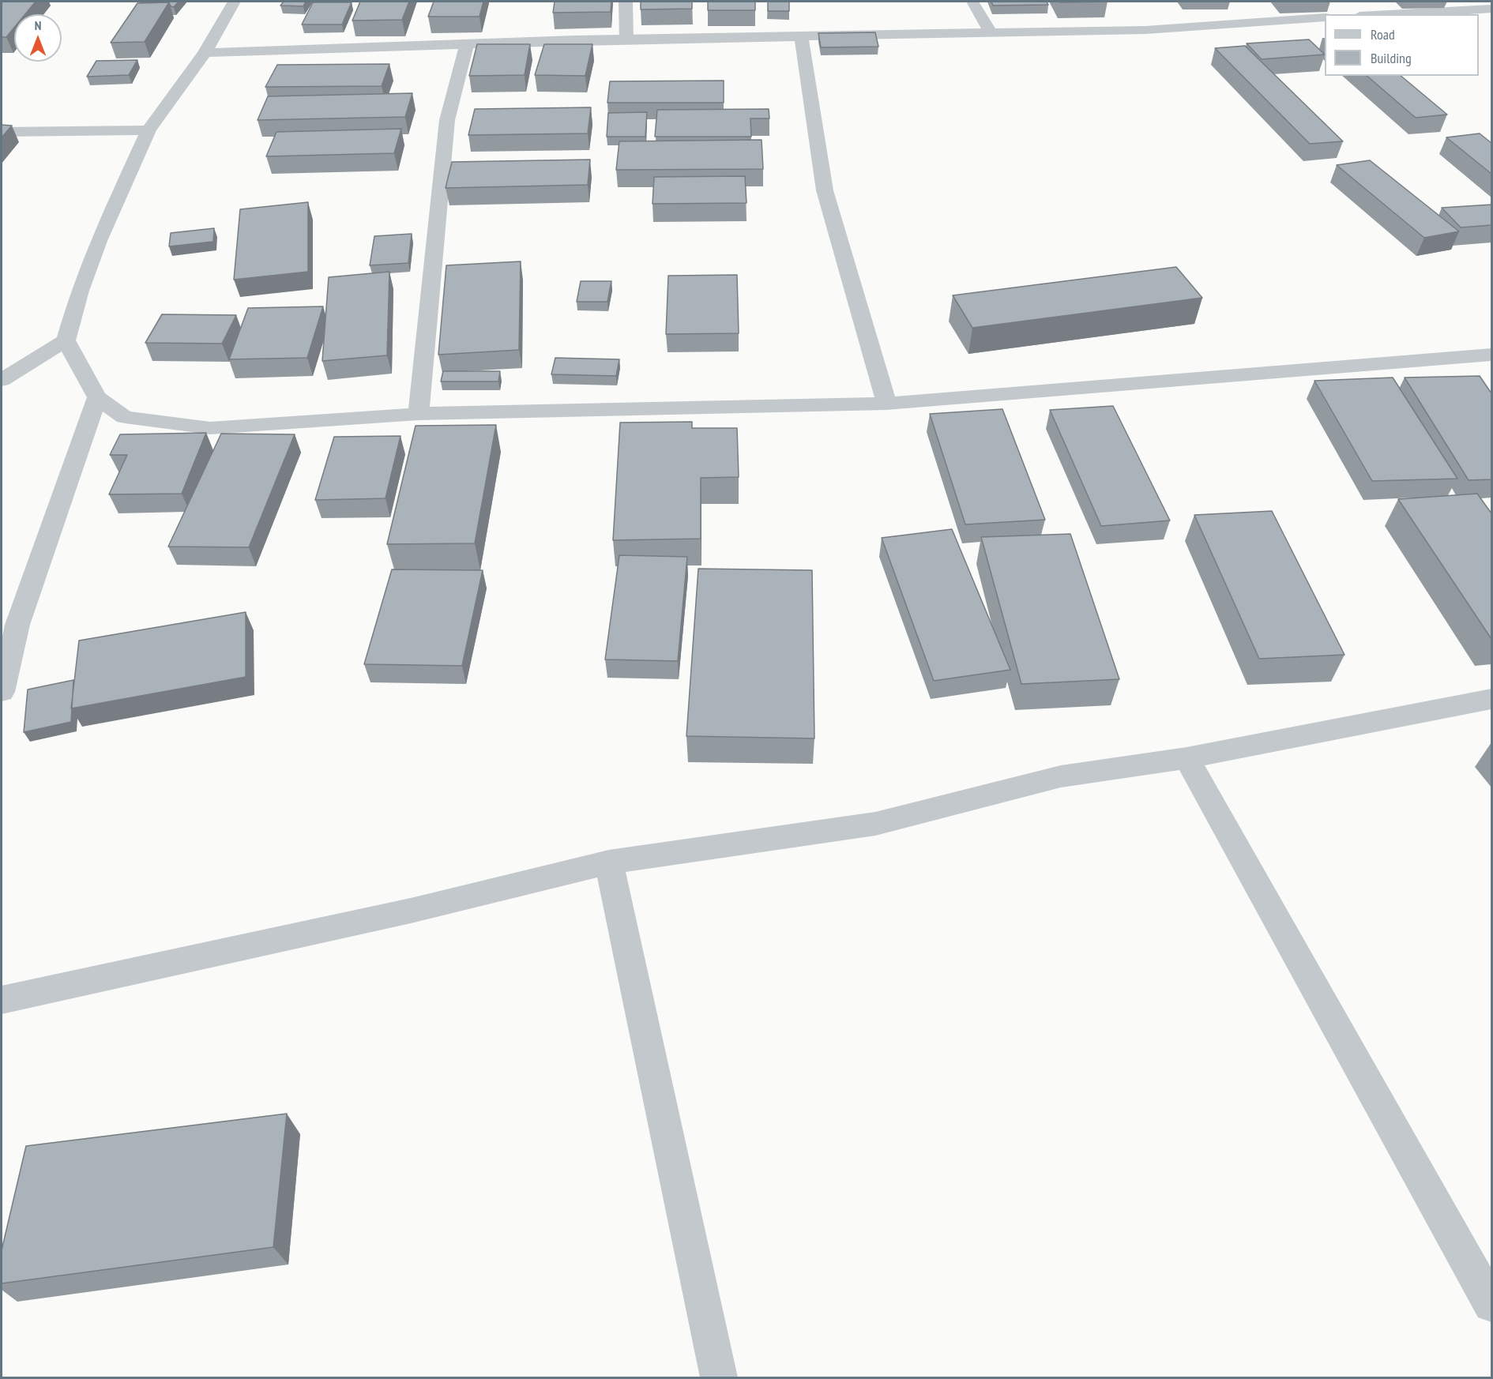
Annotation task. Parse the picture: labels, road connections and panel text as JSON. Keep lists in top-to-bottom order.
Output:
{
  "legend": ["Road", "Building"],
  "north": "top"
}
